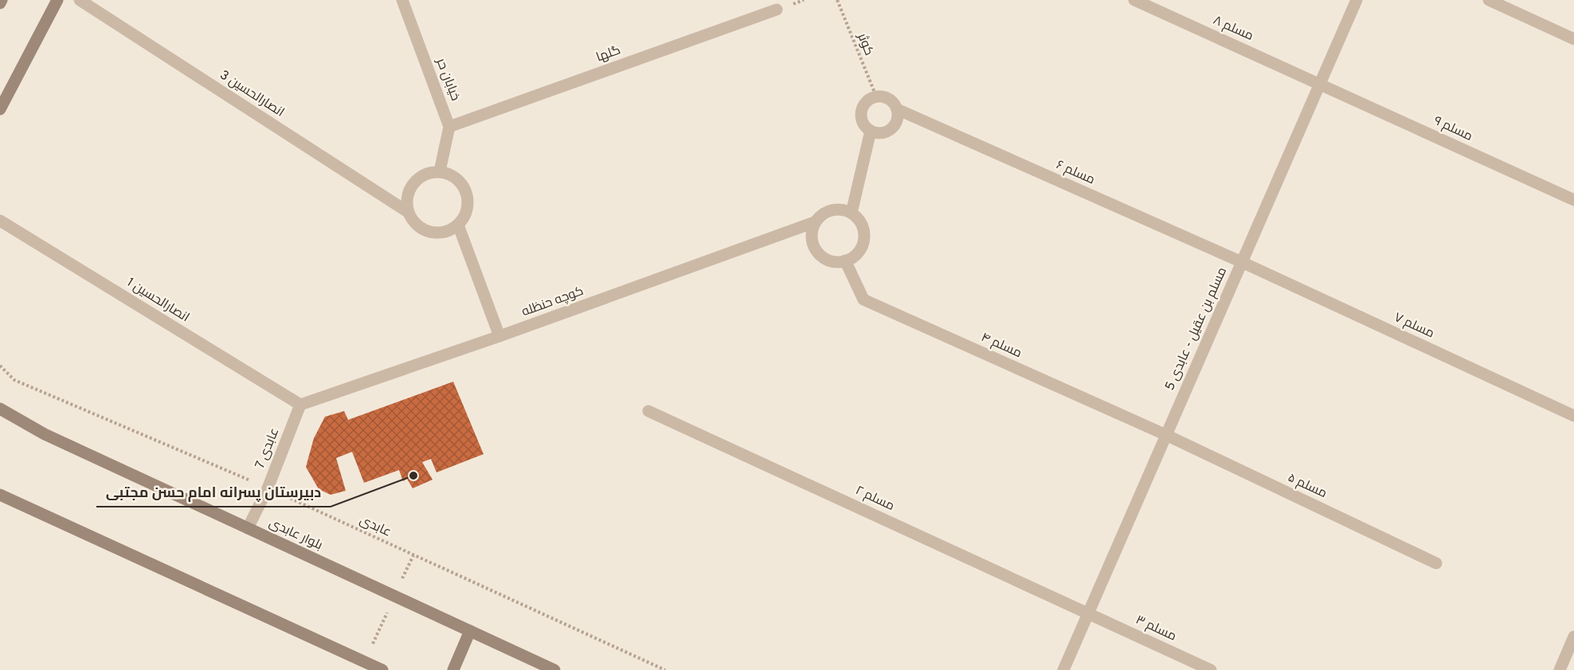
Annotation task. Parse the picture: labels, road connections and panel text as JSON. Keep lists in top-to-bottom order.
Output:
{
  "streets": {
    "main road": ["بلوار عابدی"],
    "street": [
      "مسلم ۸",
      "گلها",
      "خیابان حر",
      "انصارالحسین 3",
      "مسلم ۹",
      "مسلم ۶",
      "انصارالحسین 1",
      "کوچه حنظله",
      "مسلم ۷",
      "مسلم بن عقیل - عابدی 5",
      "مسلم ۴",
      "عابدی 7",
      "مسلم ۵",
      "مسلم ۲",
      "مسلم ۳"
    ],
    "path": ["کوثر", "عابدی"]
  },
  "crossings": [
    ["مسلم ۸", "مسلم ۹"],
    ["مسلم ۸", "مسلم بن عقیل - عابدی 5"],
    ["کوثر", "مسلم ۶"],
    ["گلها", "خیابان حر"],
    ["مسلم ۹", "مسلم بن عقیل - عابدی 5"],
    ["مسلم ۶", "مسلم ۷"],
    ["مسلم ۶", "مسلم بن عقیل - عابدی 5"],
    ["انصارالحسین 1", "کوچه حنظله"],
    ["انصارالحسین 1", "عابدی 7"],
    ["کوچه حنظله", "مسلم ۴"],
    ["کوچه حنظله", "عابدی 7"],
    ["مسلم ۷", "مسلم بن عقیل - عابدی 5"],
    ["مسلم بن عقیل - عابدی 5", "مسلم ۴"],
    ["مسلم بن عقیل - عابدی 5", "مسلم ۵"],
    ["مسلم بن عقیل - عابدی 5", "مسلم ۲"],
    ["مسلم بن عقیل - عابدی 5", "مسلم ۳"],
    ["مسلم ۴", "مسلم ۵"],
    ["عابدی 7", "عابدی"],
    ["عابدی 7", "بلوار عابدی"],
    ["مسلم ۲", "مسلم ۳"]
  ],
  "places": ["دبیرستان پسرانه امام حسن مجتبی"]
}
